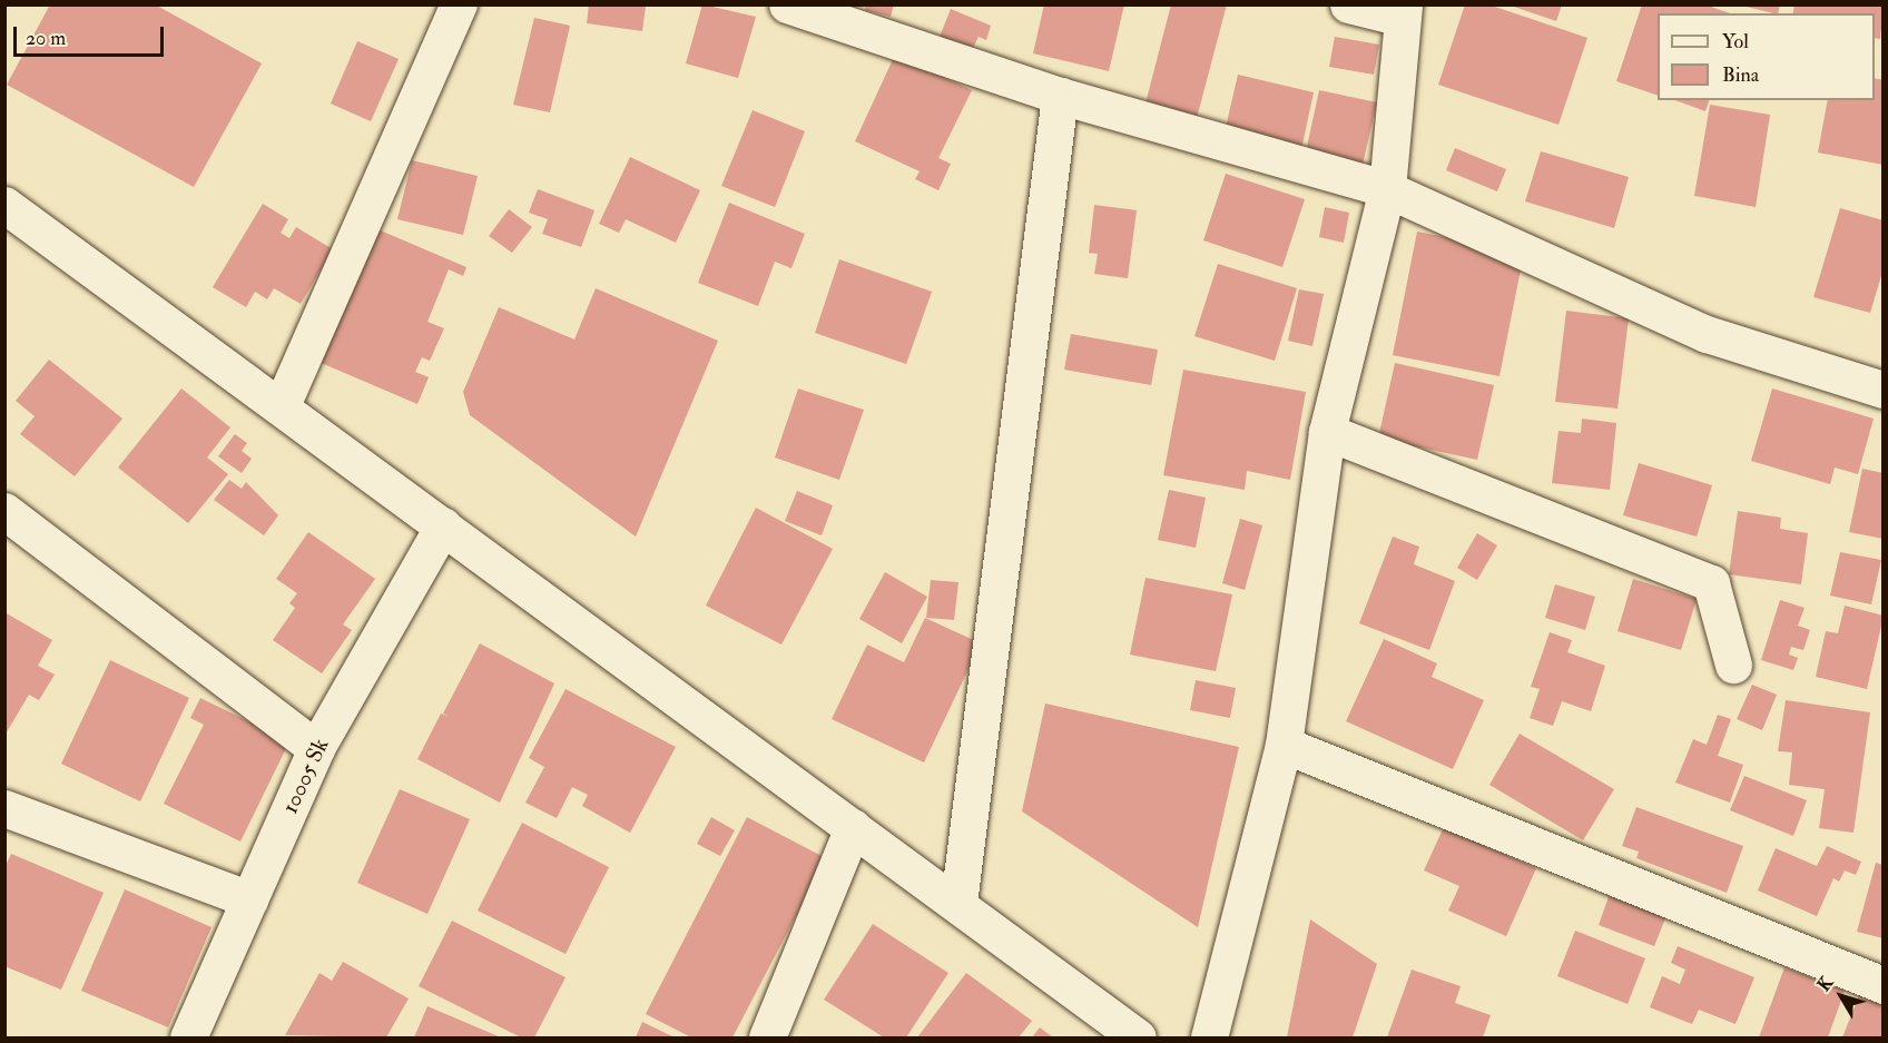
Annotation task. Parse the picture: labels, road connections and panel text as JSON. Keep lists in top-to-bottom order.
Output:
{
  "streets": {
    "street": ["10005 Sk"]
  },
  "legend": ["Yol", "Bina"],
  "scale_bar": "20 m",
  "north": "top left"
}
